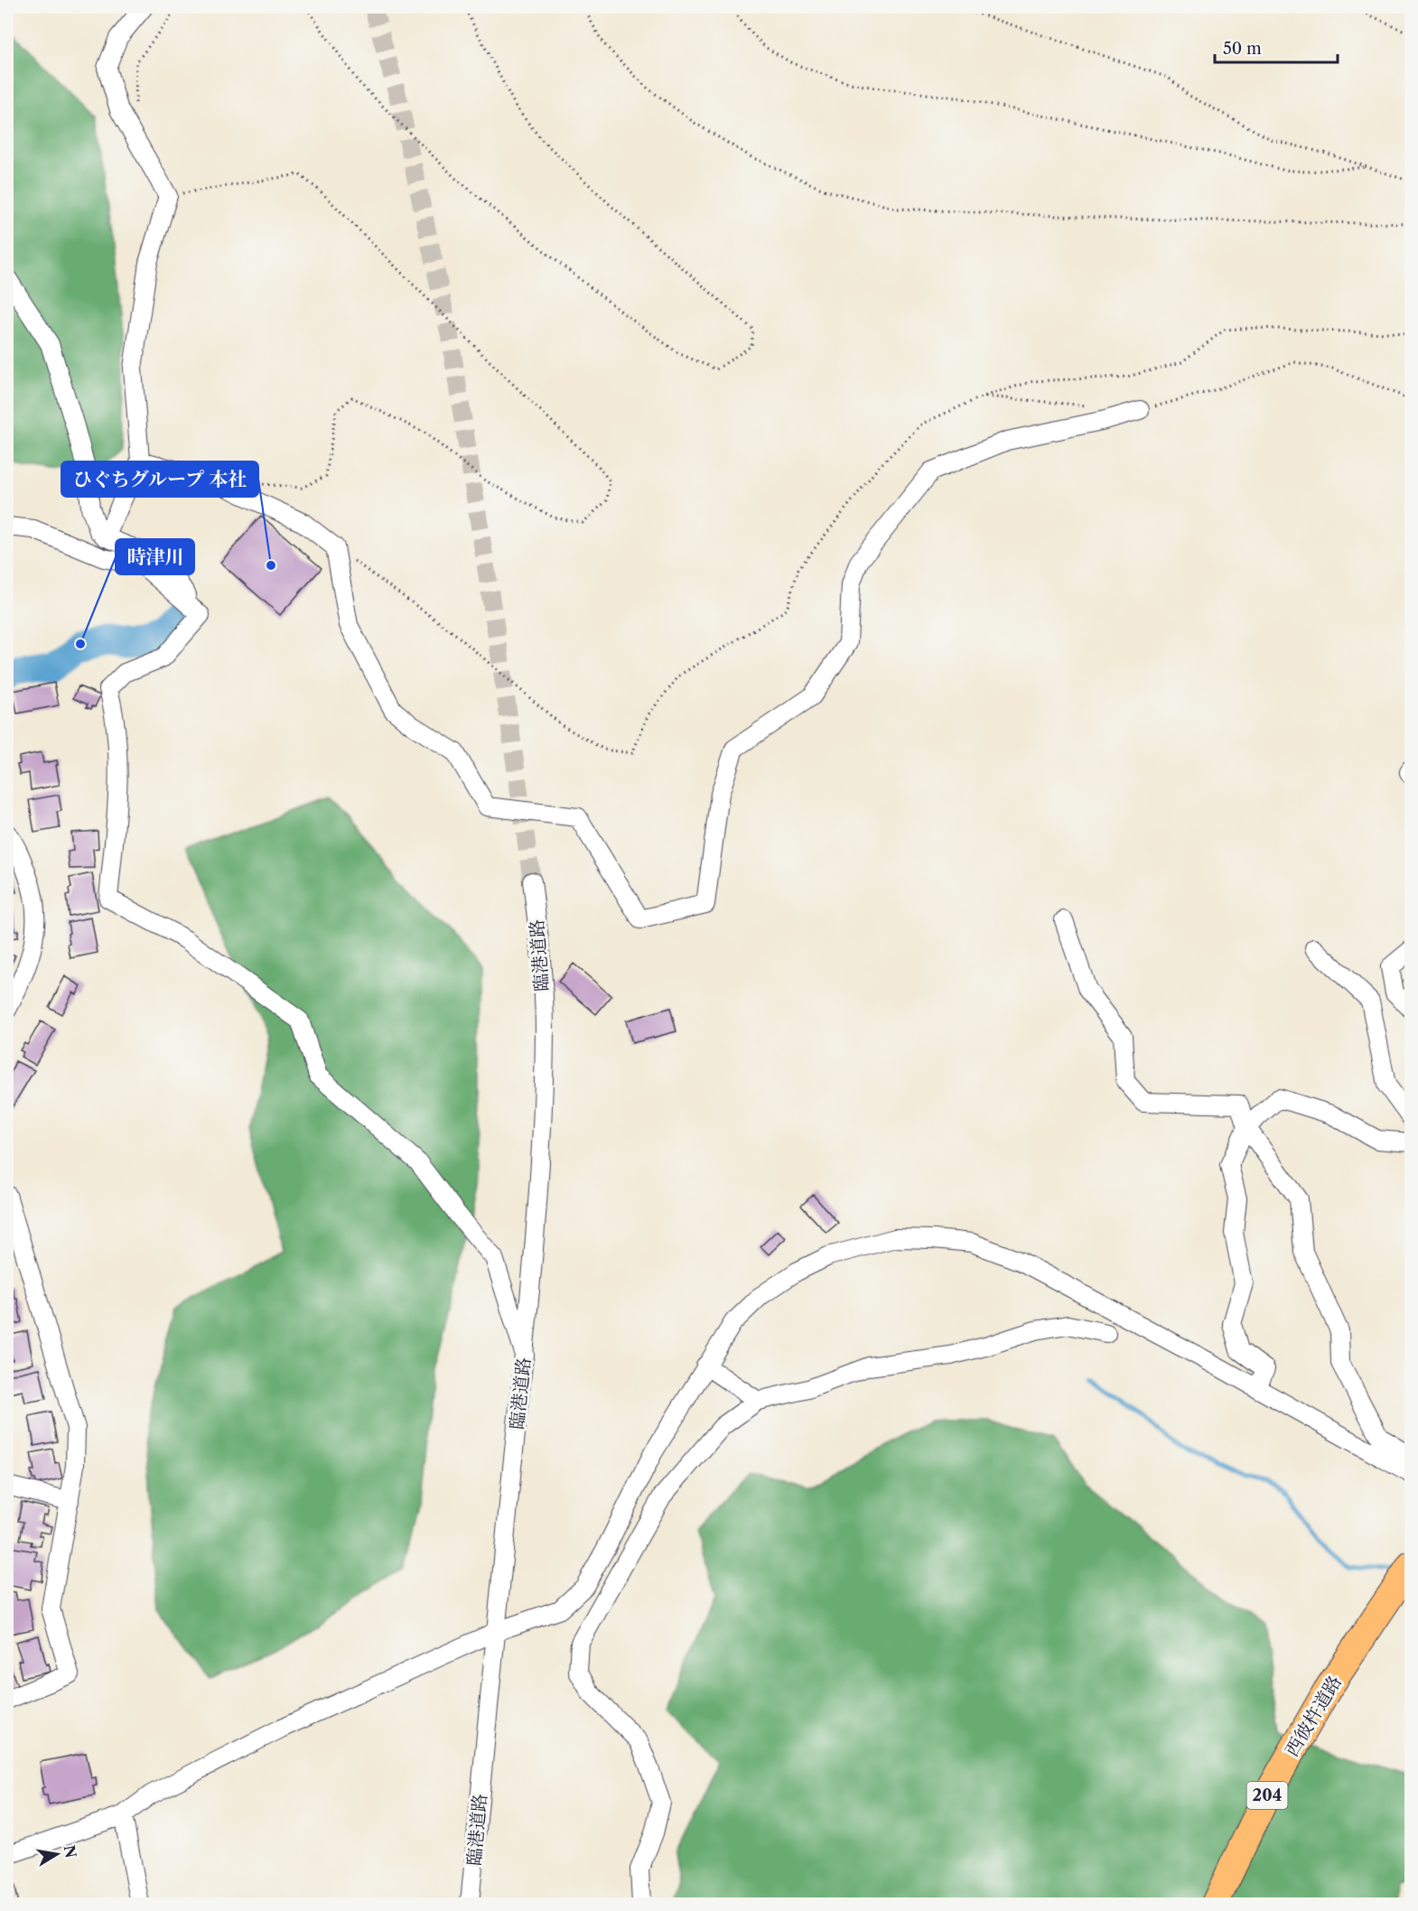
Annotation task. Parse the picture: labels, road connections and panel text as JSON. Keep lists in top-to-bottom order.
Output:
{
  "streets": {
    "highway": ["西彼杵道路", "204"],
    "street": ["臨港道路"]
  },
  "places": ["ひぐちグループ 本社", "時津川"],
  "scale_bar": "50 m",
  "north": "right"
}
